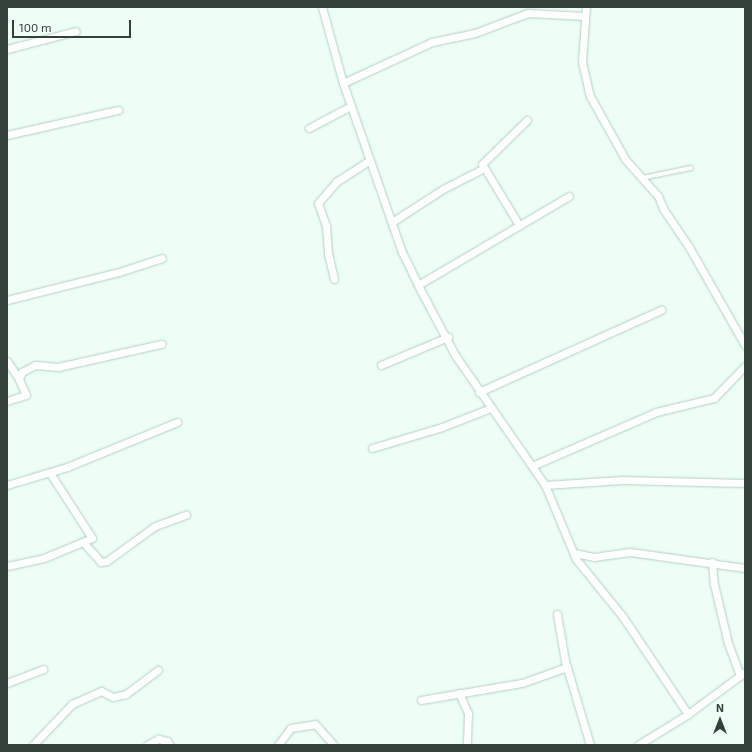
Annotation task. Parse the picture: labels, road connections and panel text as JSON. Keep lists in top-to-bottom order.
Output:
{
  "scale_bar": "100 m",
  "north": "top"
}
